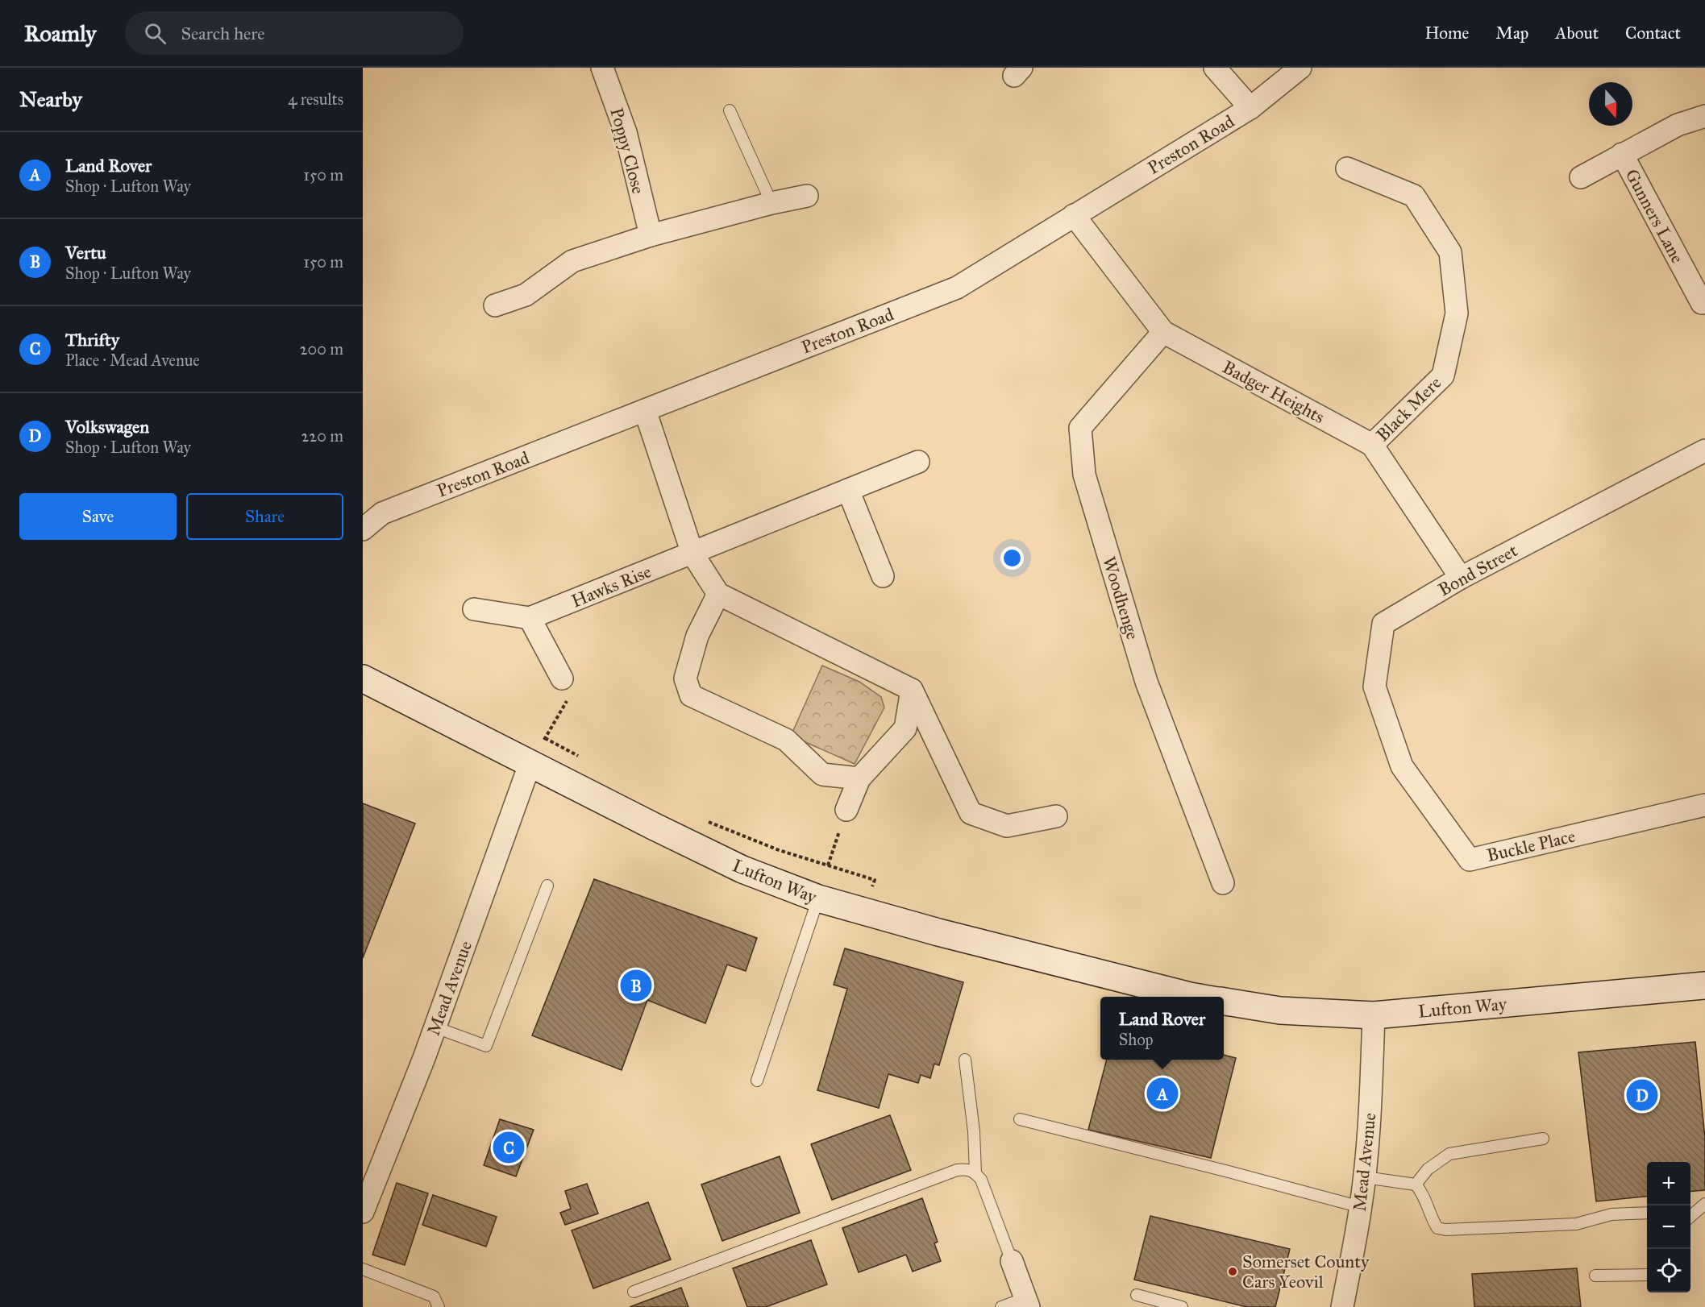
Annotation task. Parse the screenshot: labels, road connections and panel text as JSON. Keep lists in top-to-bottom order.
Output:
{
  "streets": {
    "street": [
      "Preston Road",
      "Poppy Close",
      "Gunners Lane",
      "Badger Heights",
      "Black Mere",
      "Bond Street",
      "Hawks Rise",
      "Woodhenge",
      "Buckle Place",
      "Lufton Way",
      "Mead Avenue"
    ]
  },
  "crossings": [
    ["Preston Road", "Badger Heights"],
    ["Badger Heights", "Black Mere"],
    ["Badger Heights", "Bond Street"],
    ["Badger Heights", "Woodhenge"],
    ["Bond Street", "Buckle Place"],
    ["Lufton Way", "Mead Avenue"]
  ],
  "places": ["Somerset County Cars Yeovil"],
  "north": "bottom",
  "page": {
    "header": "Roamly",
    "search": "Search here",
    "nav": [
      "Home",
      "Map",
      "About",
      "Contact"
    ],
    "heading": ["Nearby", "4 results"],
    "list": [
      {
        "mark": "A",
        "name": "Land Rover",
        "note": "Shop · Lufton Way",
        "value": "150 m"
      },
      {
        "mark": "B",
        "name": "Vertu",
        "note": "Shop · Lufton Way",
        "value": "150 m"
      },
      {
        "mark": "C",
        "name": "Thrifty",
        "note": "Place · Mead Avenue",
        "value": "200 m"
      },
      {
        "mark": "D",
        "name": "Volkswagen",
        "note": "Shop · Lufton Way",
        "value": "220 m"
      }
    ],
    "buttons": ["Save", "Share"],
    "pins": [
      "B",
      "A",
      "D",
      "C"
    ],
    "popup": ["Land Rover", "Shop"],
    "map_buttons": ["+", "−"]
  }
}
